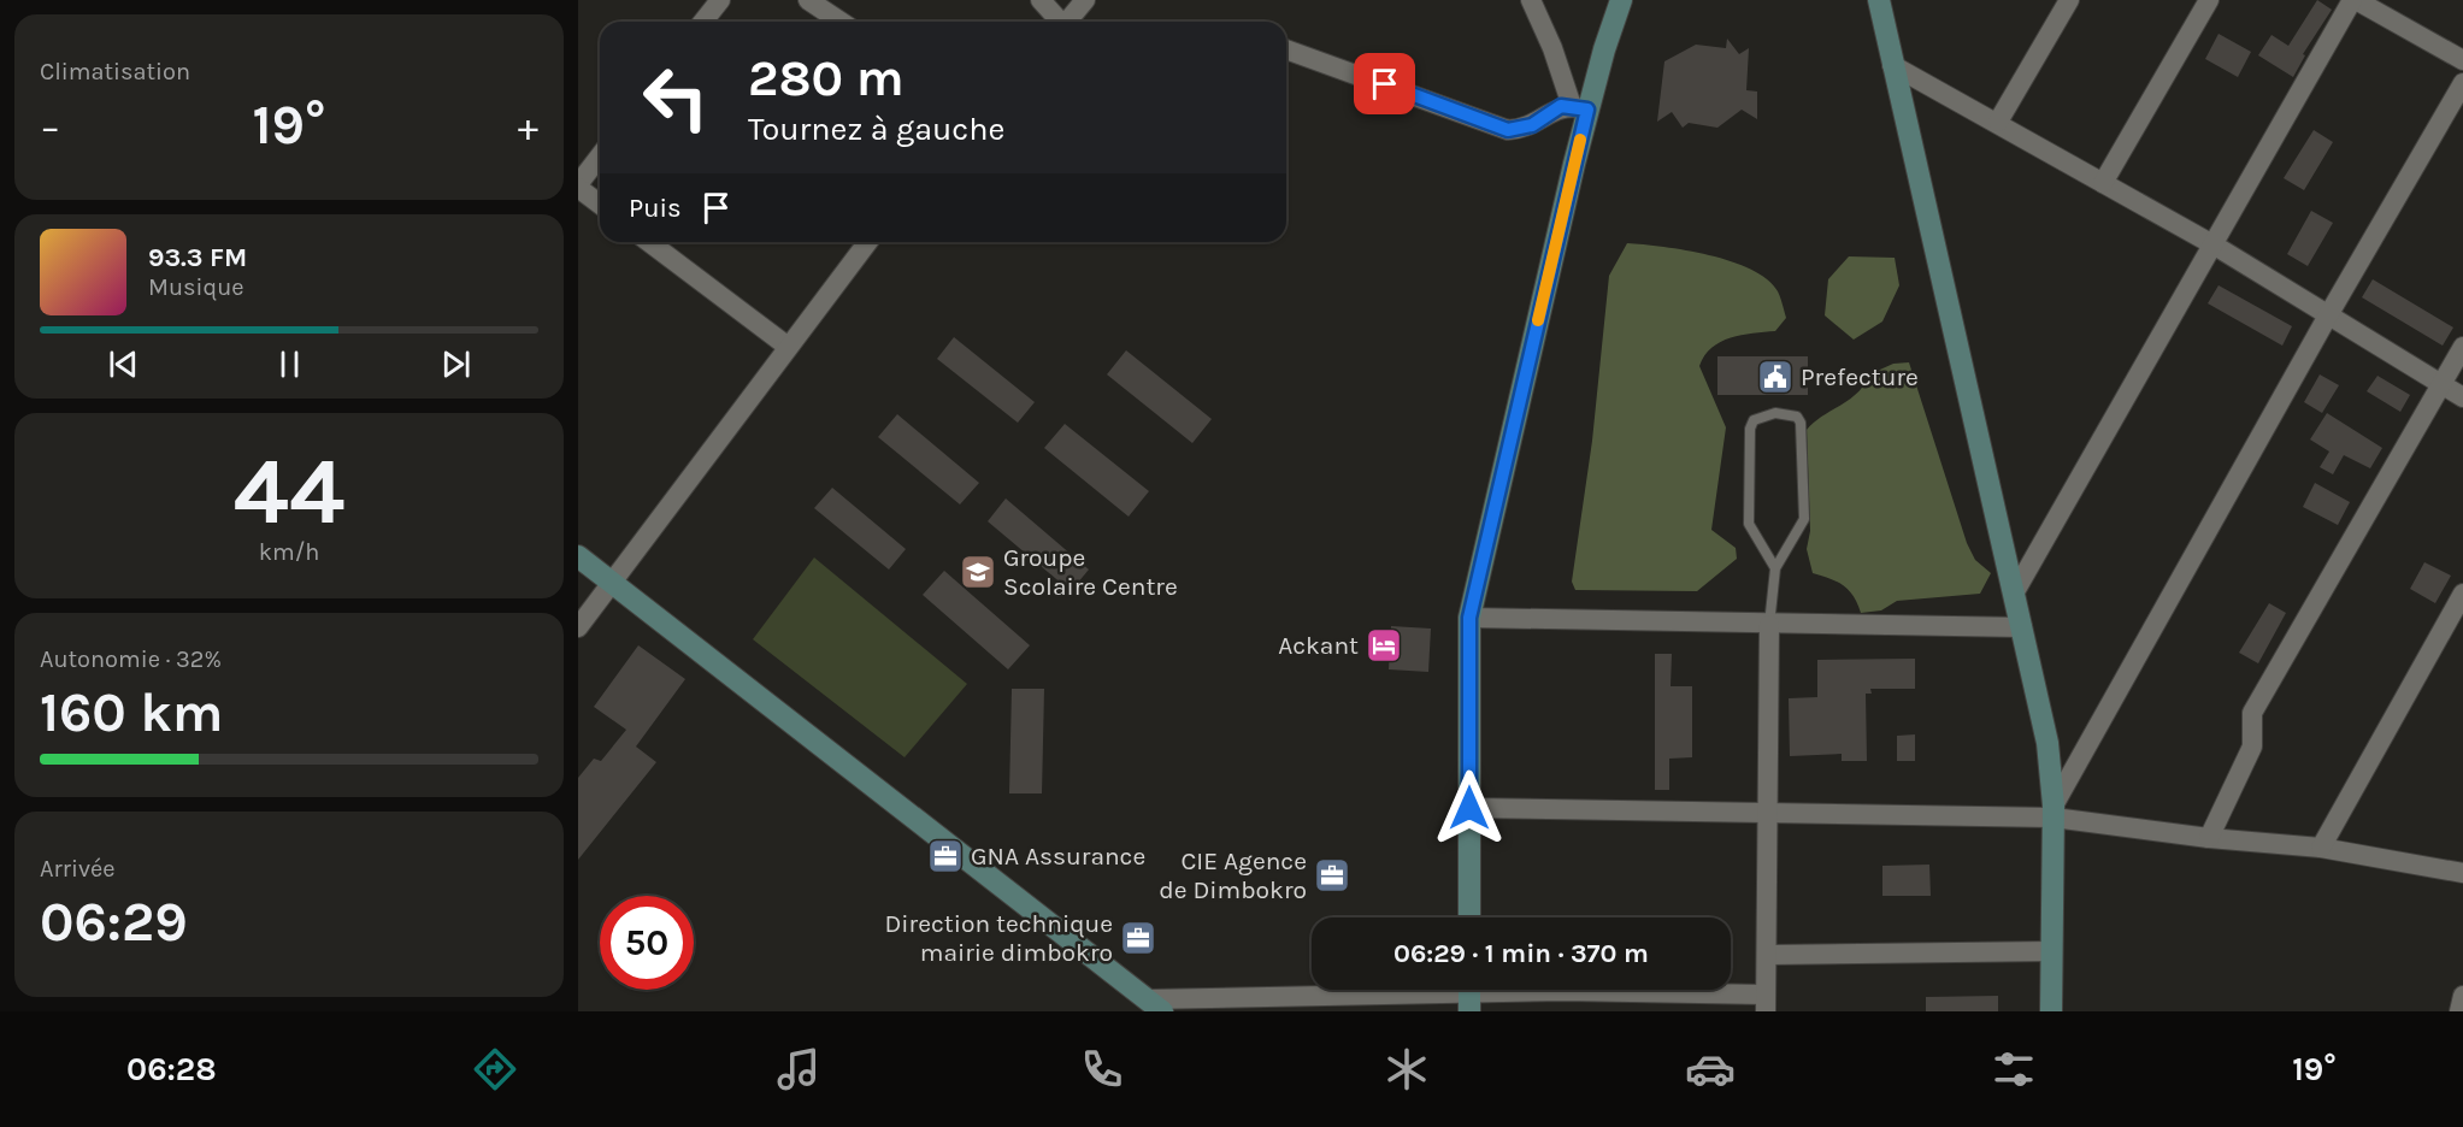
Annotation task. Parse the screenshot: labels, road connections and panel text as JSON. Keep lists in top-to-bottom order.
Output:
{
  "places": {
    "public building": ["Prefecture"],
    "school or university": ["Groupe Scolaire Centre"],
    "hotel": ["Ackant"],
    "office": ["GNA Assurance", "CIE Agence de Dimbokro", "Direction technique mairie dimbokro"]
  },
  "page": {
    "tile": [
      "Climatisation",
      ["44", "km/h"],
      ["Autonomie · 32%", "160 km"],
      ["Arrivée", "06:29"]
    ],
    "turn": ["280 m", "Tournez à gauche"],
    "heat": ["−", "19°", "+"],
    "then": "Puis",
    "song": ["93.3 FM", "Musique"],
    "limit": "50",
    "trip": "06:29 · 1 min · 370 m",
    "tabs": ["06:28", "19°"]
  }
}
